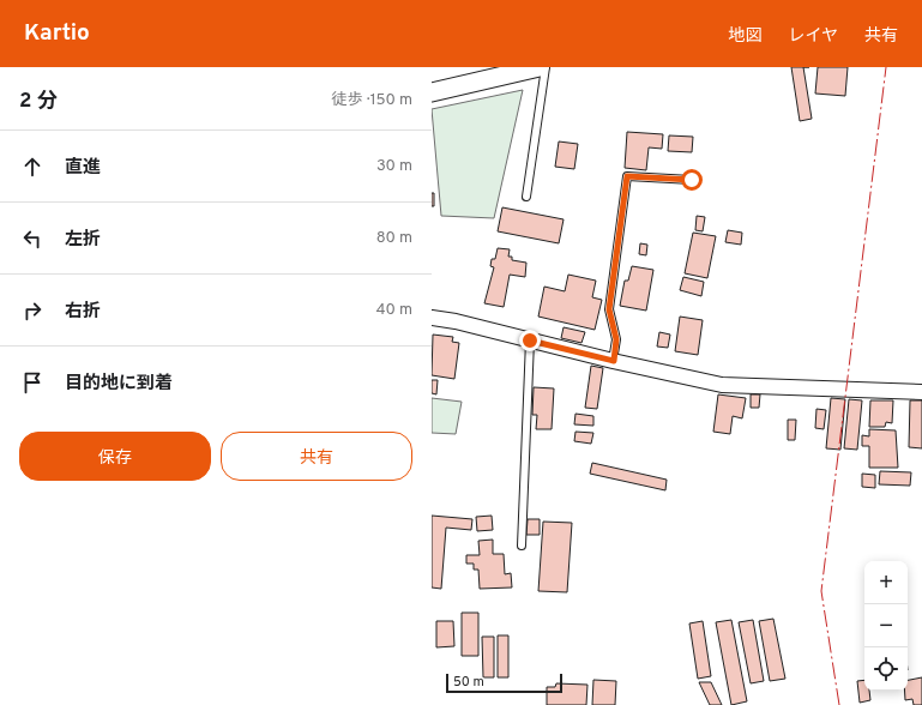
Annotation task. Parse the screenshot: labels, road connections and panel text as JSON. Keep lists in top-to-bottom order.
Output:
{
  "scale_bar": "50 m",
  "page": {
    "header": "Kartio",
    "nav": ["地図", "レイヤ", "共有"],
    "heading": ["2 分", "徒歩 · 150 m"],
    "list": [
      ["直進", "30 m"],
      ["左折", "80 m"],
      ["右折", "40 m"],
      "目的地に到着"
    ],
    "buttons": ["保存", "共有"],
    "map_buttons": ["+", "−"],
    "scale": "50 m"
  }
}
